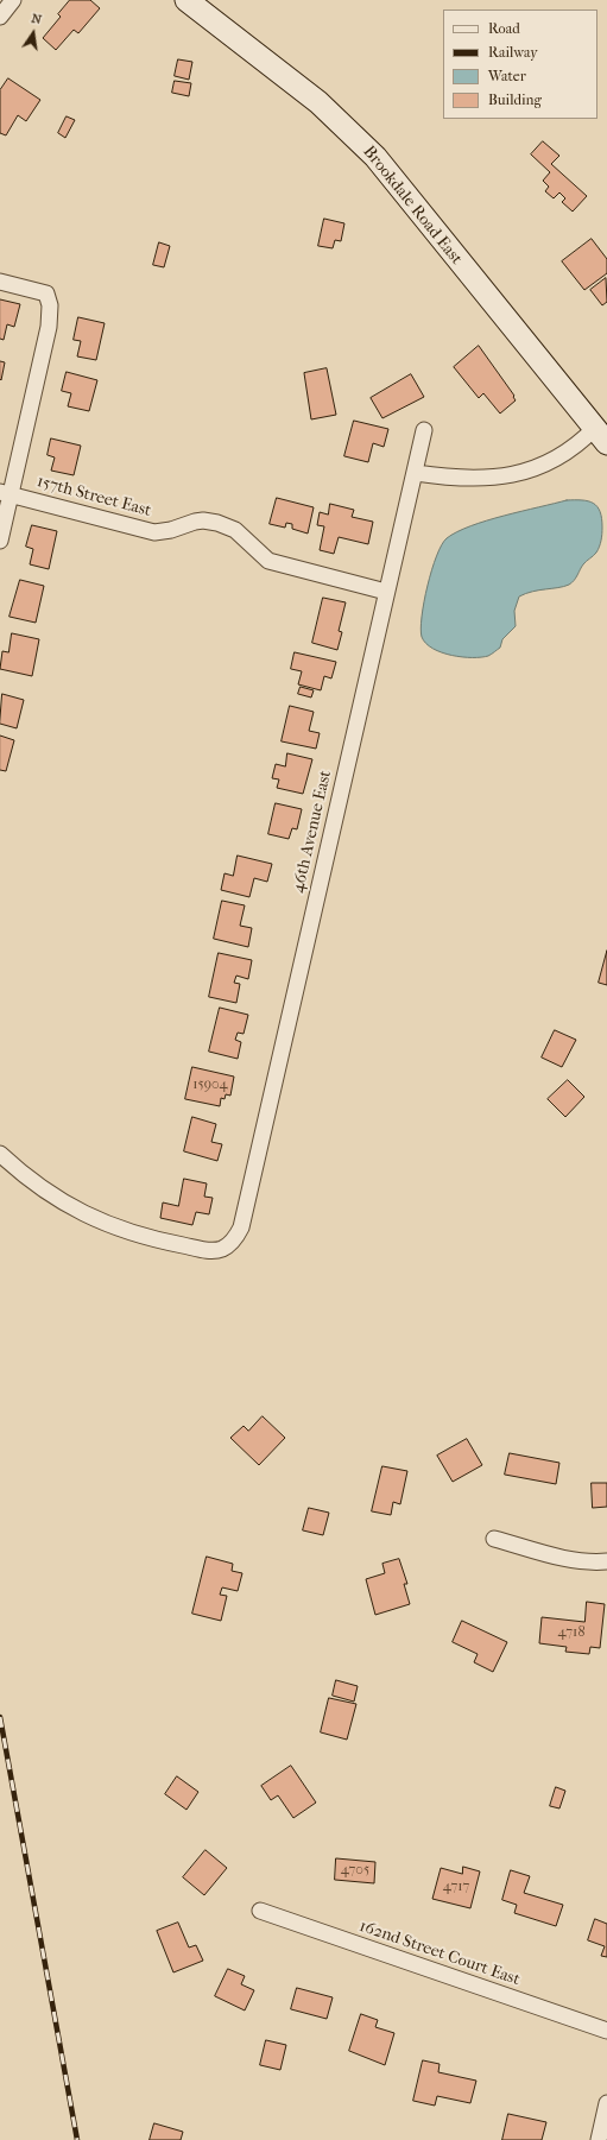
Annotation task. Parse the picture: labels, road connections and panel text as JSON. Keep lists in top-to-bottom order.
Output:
{
  "streets": {
    "main road": ["Brookdale Road East"],
    "street": ["157th Street East", "46th Avenue East", "162nd Street Court East"]
  },
  "crossings": [
    ["157th Street East", "46th Avenue East"]
  ],
  "house_numbers": [
    "15904",
    "4718",
    "4705",
    "4717"
  ],
  "legend": [
    "Road",
    "Railway",
    "Water",
    "Building"
  ],
  "north": "top"
}
